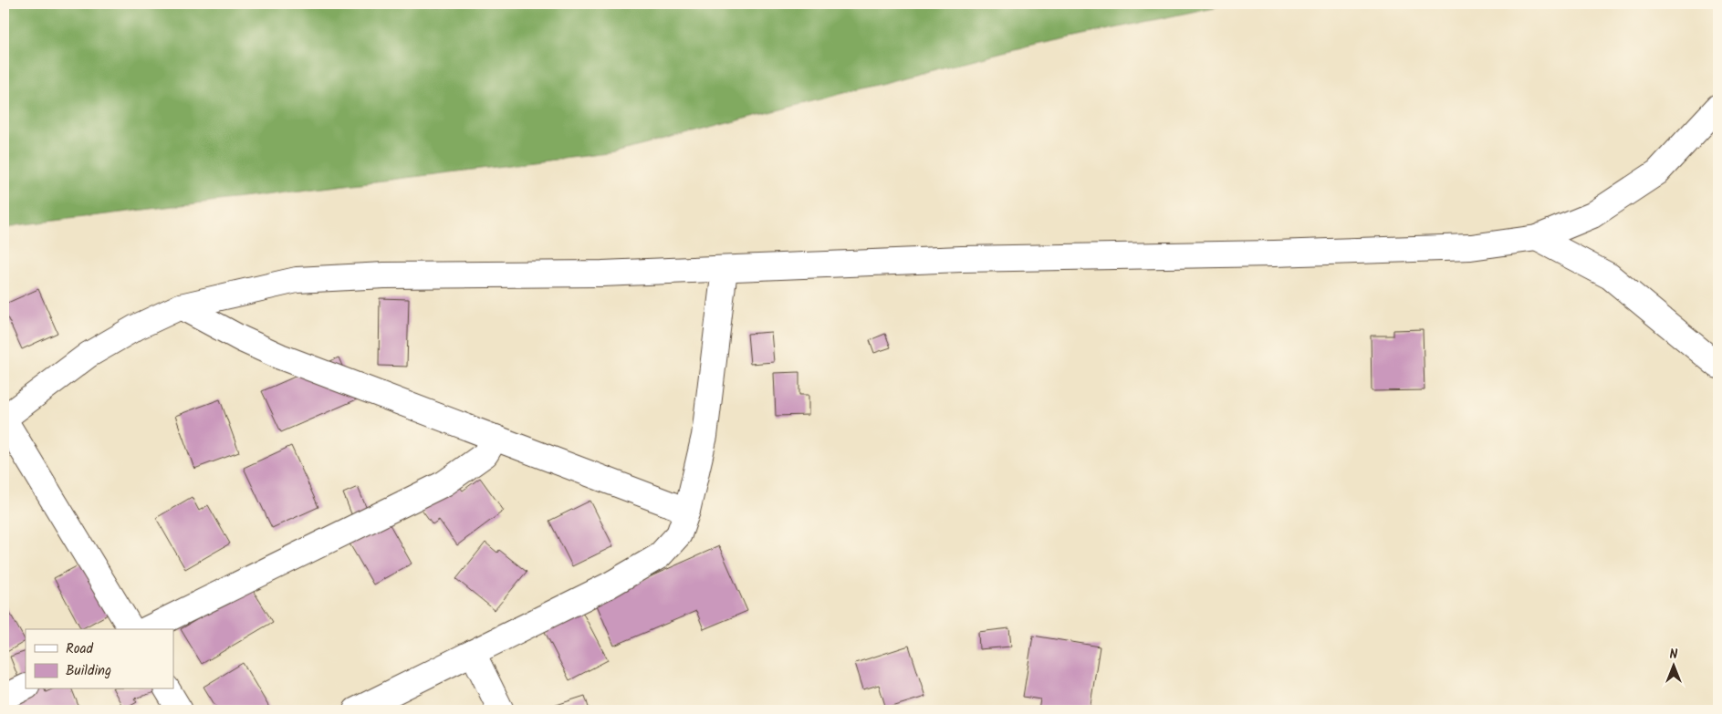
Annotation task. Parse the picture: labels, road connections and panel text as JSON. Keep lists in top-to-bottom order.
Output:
{
  "legend": ["Road", "Building"],
  "north": "top"
}
